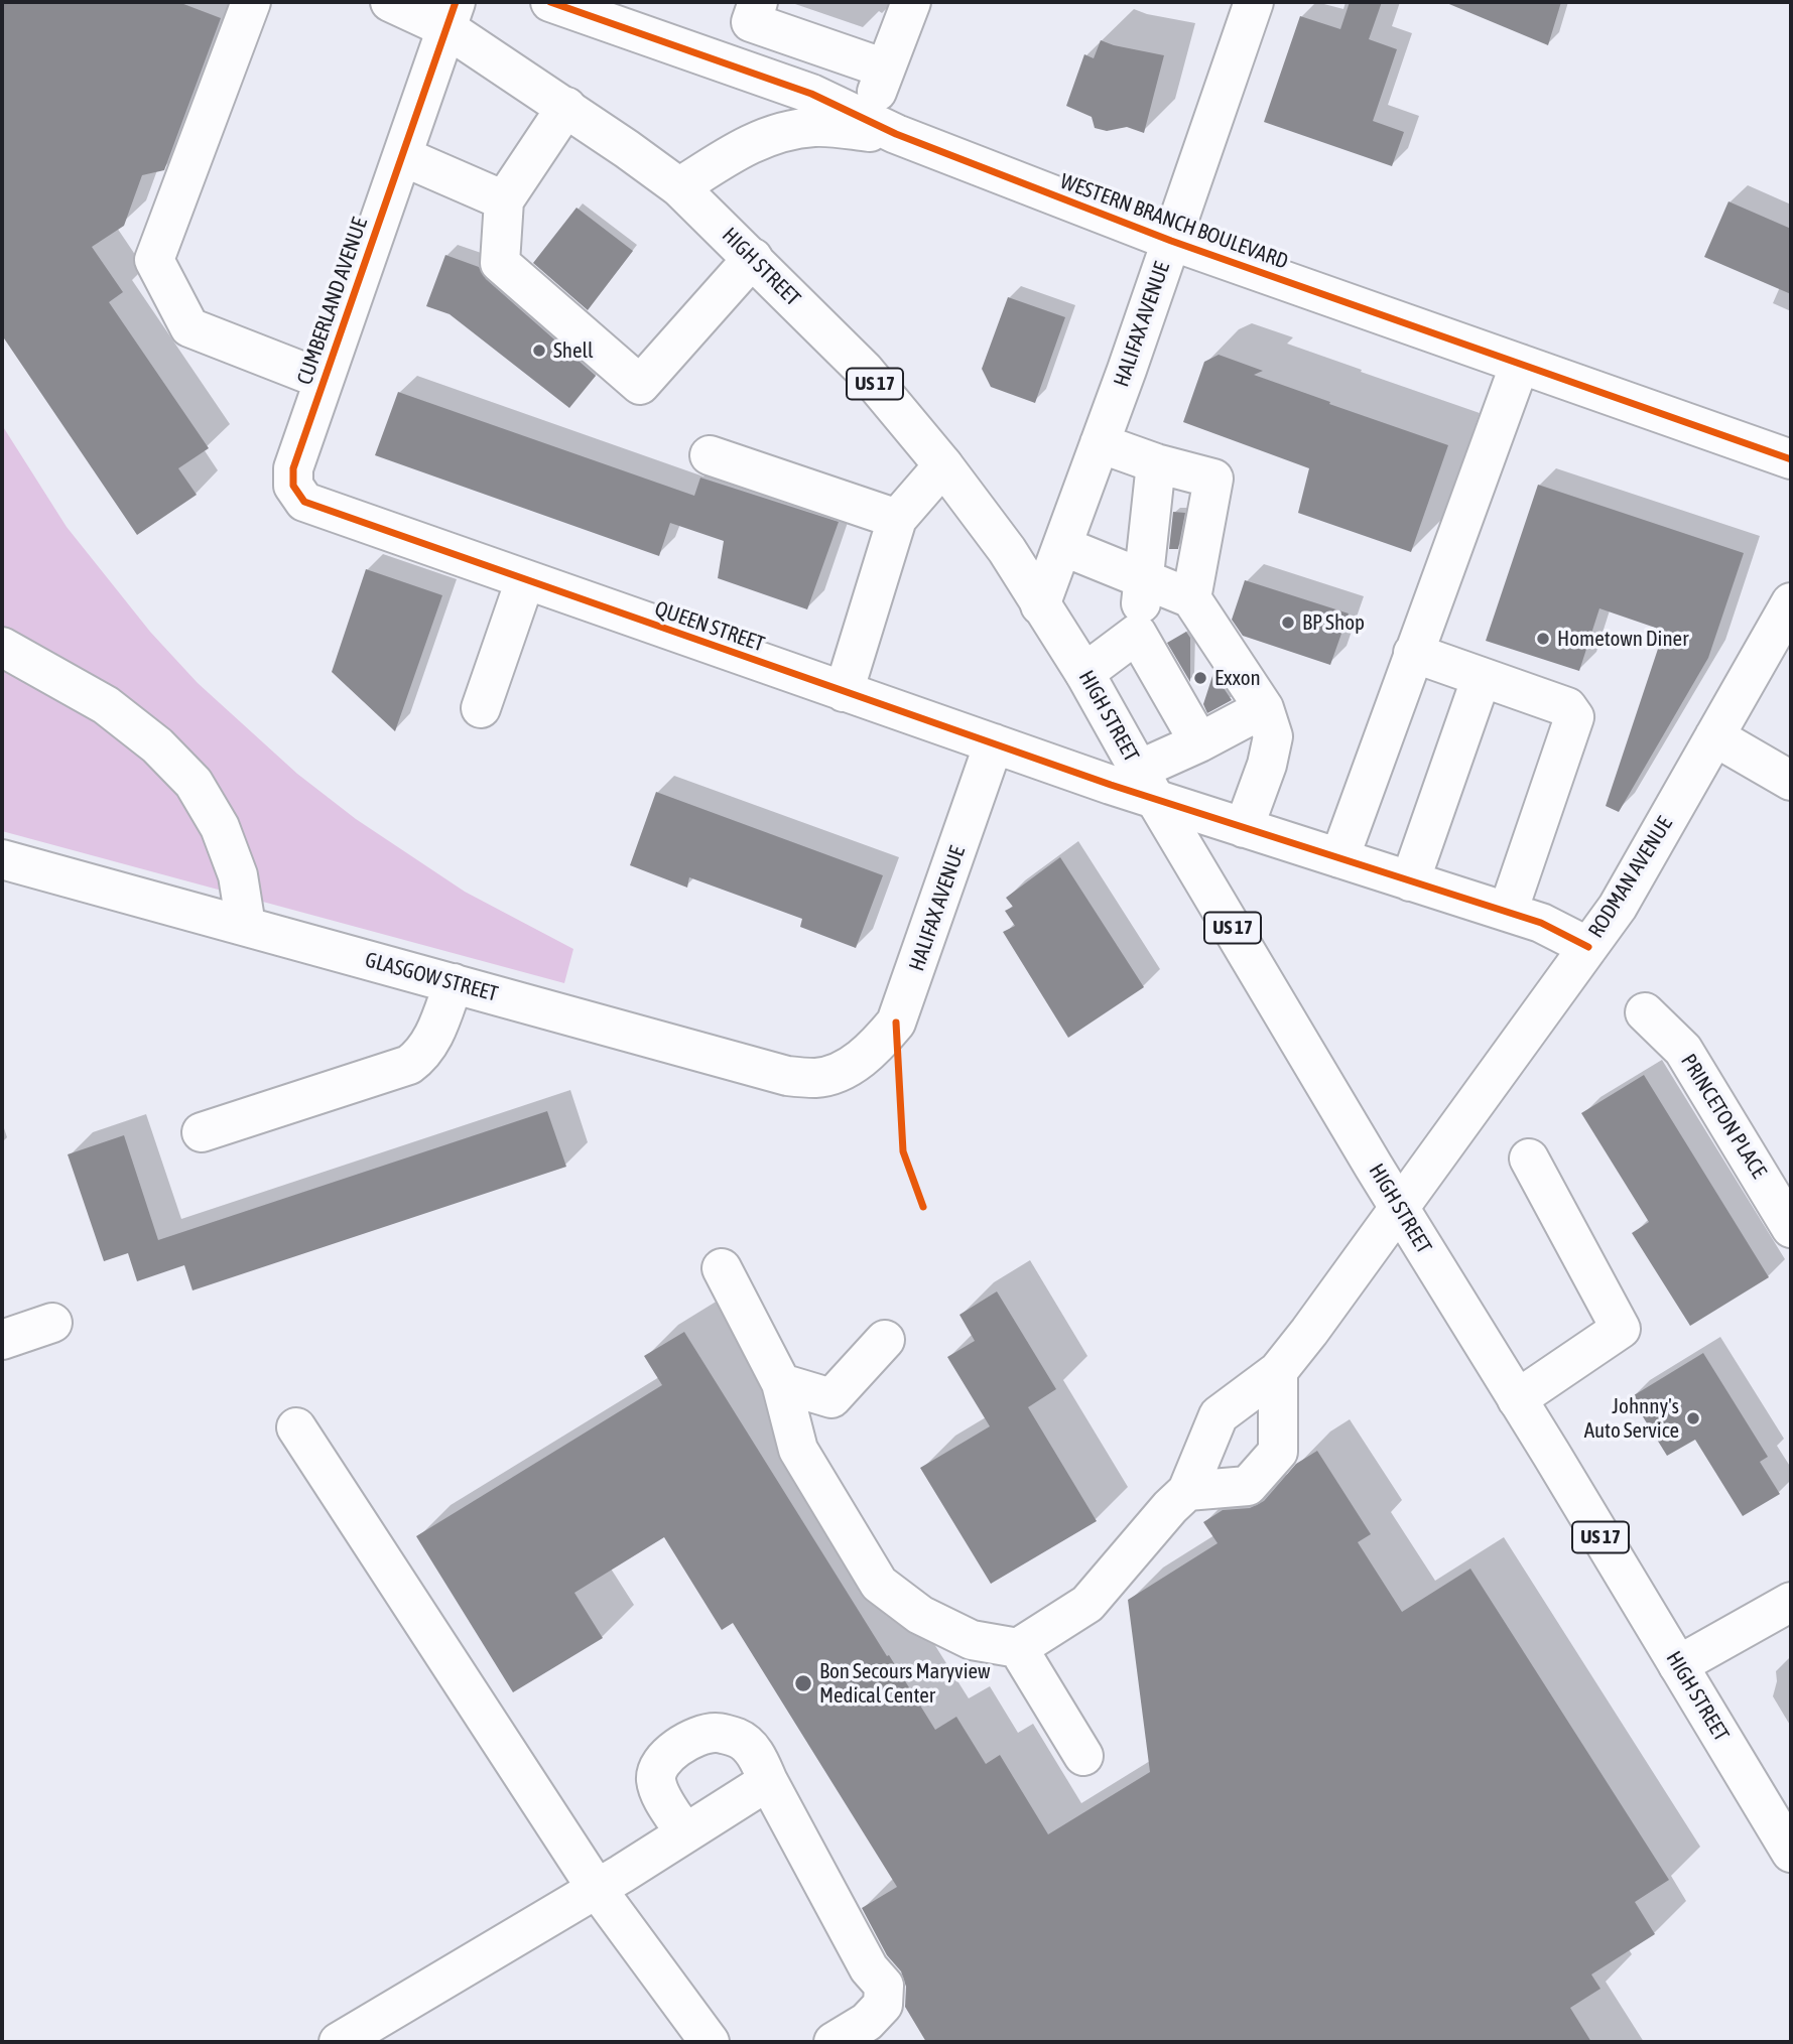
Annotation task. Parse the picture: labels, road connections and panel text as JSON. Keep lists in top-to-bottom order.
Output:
{
  "streets": {
    "street": [
      "WESTERN BRANCH BOULEVARD",
      "HIGH STREET",
      "CUMBERLAND AVENUE",
      "HALIFAX AVENUE",
      "US 17",
      "QUEEN STREET",
      "RODMAN AVENUE",
      "GLASGOW STREET",
      "PRINCETON PLACE"
    ]
  },
  "crossings": [
    ["WESTERN BRANCH BOULEVARD", "HALIFAX AVENUE"],
    ["HIGH STREET", "CUMBERLAND AVENUE"],
    ["HIGH STREET", "HALIFAX AVENUE"],
    ["HIGH STREET", "QUEEN STREET"],
    ["HIGH STREET", "RODMAN AVENUE"],
    ["CUMBERLAND AVENUE", "QUEEN STREET"],
    ["HALIFAX AVENUE", "QUEEN STREET"],
    ["HALIFAX AVENUE", "GLASGOW STREET"],
    ["QUEEN STREET", "RODMAN AVENUE"]
  ],
  "places": [
    "Shell",
    "BP Shop",
    "Hometown Diner",
    "Exxon",
    "Johnny's Auto Service",
    "Bon Secours Maryview Medical Center"
  ]
}
